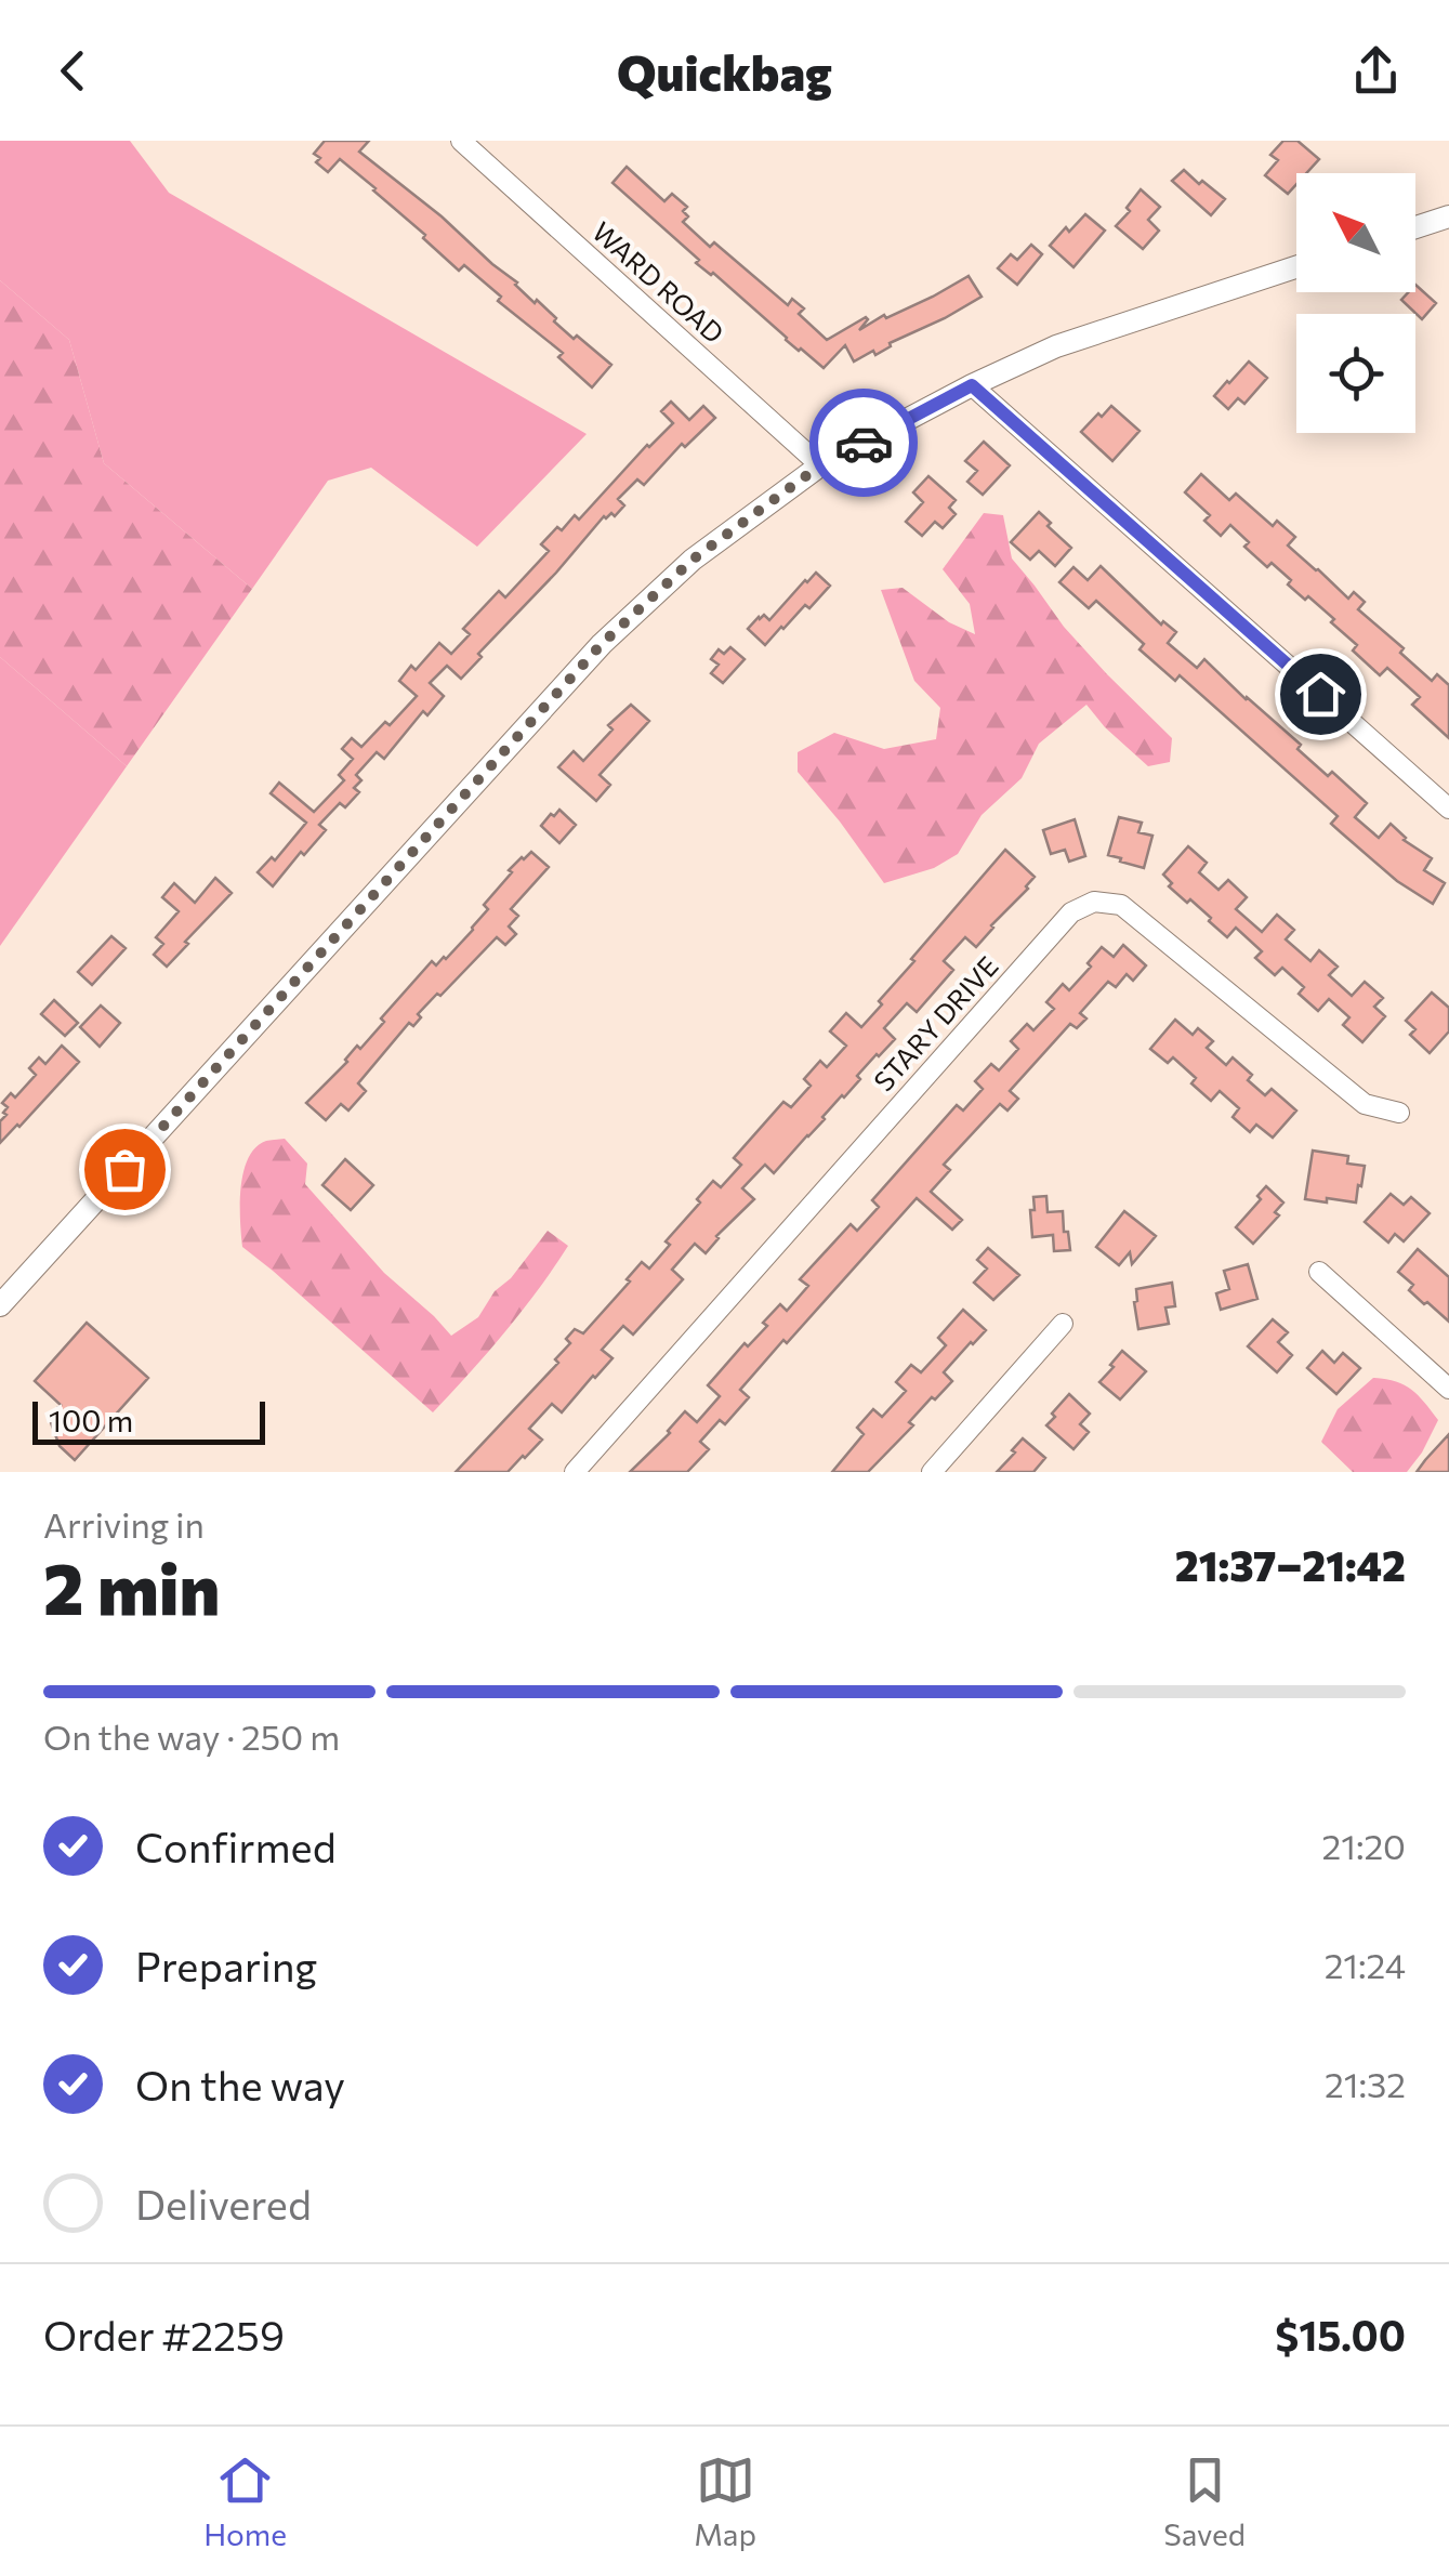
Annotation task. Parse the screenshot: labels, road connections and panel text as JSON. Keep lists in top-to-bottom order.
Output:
{
  "streets": {
    "street": ["WARD ROAD", "STARY DRIVE"]
  },
  "scale_bar": "100 m",
  "north": "top left",
  "page": {
    "header": "Quickbag",
    "scale": "100 m",
    "heading": ["2 min", "Arriving in", "21:37–21:42"],
    "panel": ["Order #2259", "$15.00"],
    "bar": "On the way · 250 m",
    "list": [
      ["Confirmed", "21:20"],
      ["Preparing", "21:24"],
      ["On the way", "21:32"],
      "Delivered"
    ],
    "tabs": ["Home", "Map", "Saved"]
  }
}
